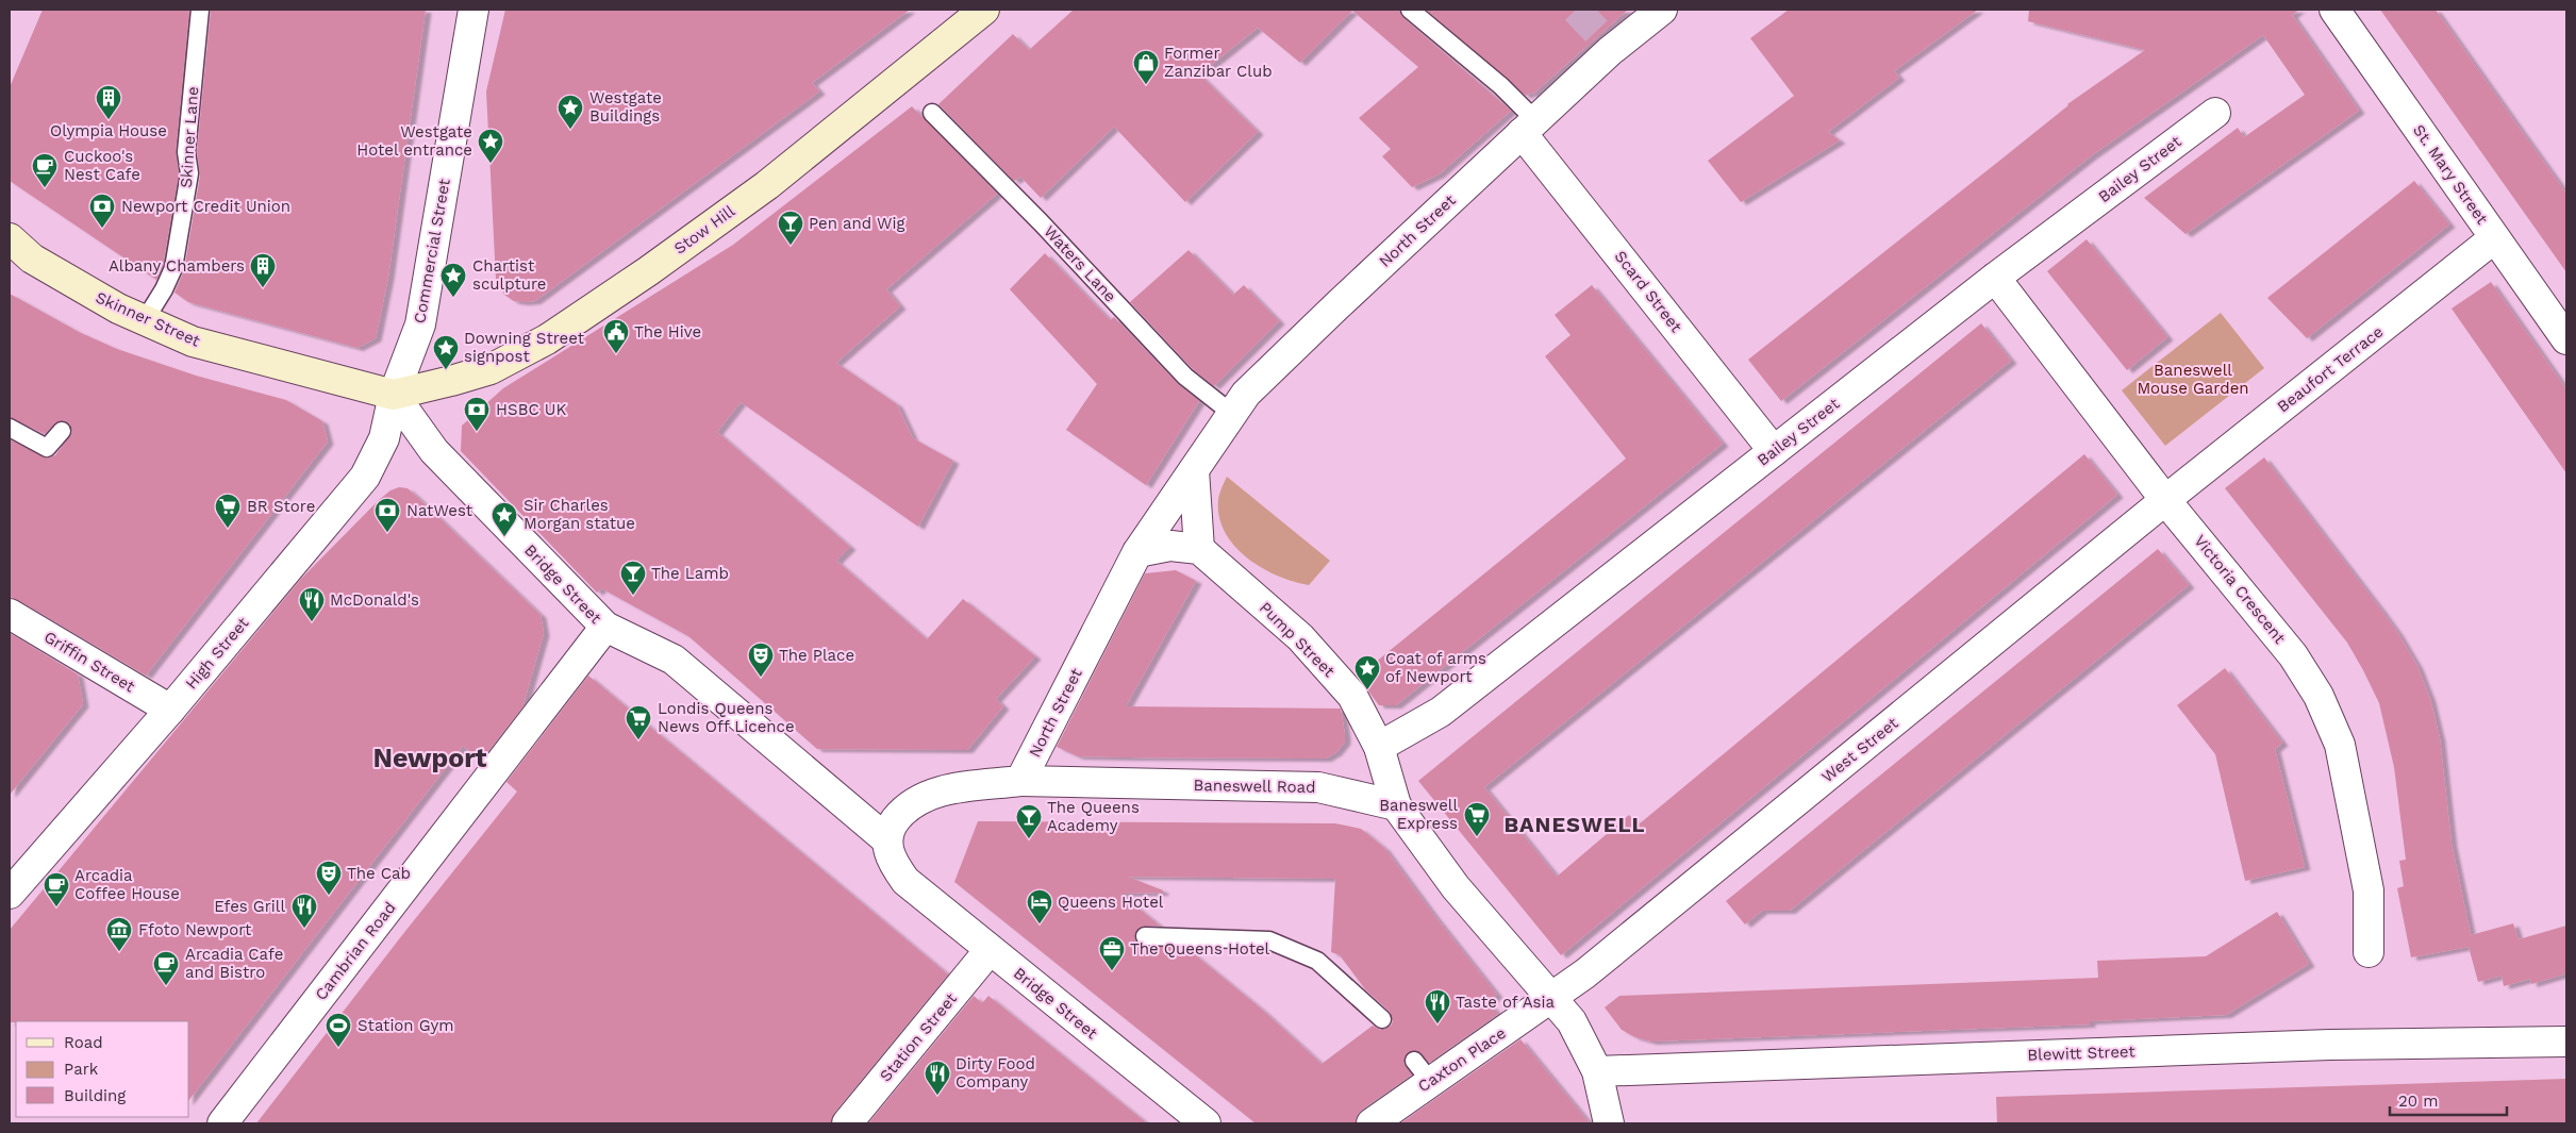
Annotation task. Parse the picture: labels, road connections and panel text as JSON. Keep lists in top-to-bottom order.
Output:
{
  "streets": {
    "street": [
      "Bailey Street",
      "St. Mary Street",
      "Stow Hill",
      "North Street",
      "Commercial Street",
      "Scard Street",
      "Skinner Street",
      "Beaufort Terrace",
      "Bridge Street",
      "Victoria Crescent",
      "Pump Street",
      "High Street",
      "Griffin Street",
      "West Street",
      "Baneswell Road",
      "Cambrian Road",
      "Station Street",
      "Blewitt Street",
      "Caxton Place"
    ],
    "lane": ["Skinner Lane", "Waters Lane"]
  },
  "crossings": [
    ["Skinner Lane", "Skinner Street"],
    ["Bailey Street", "Scard Street"],
    ["Bailey Street", "Victoria Crescent"],
    ["Bailey Street", "Pump Street"],
    ["St. Mary Street", "Beaufort Terrace"],
    ["Stow Hill", "Commercial Street"],
    ["Stow Hill", "Skinner Street"],
    ["Stow Hill", "Bridge Street"],
    ["Stow Hill", "High Street"],
    ["North Street", "Waters Lane"],
    ["North Street", "Scard Street"],
    ["North Street", "Baneswell Road"],
    ["Commercial Street", "Skinner Street"],
    ["Commercial Street", "Bridge Street"],
    ["Commercial Street", "High Street"],
    ["Skinner Street", "Bridge Street"],
    ["Skinner Street", "High Street"],
    ["Beaufort Terrace", "Victoria Crescent"],
    ["Beaufort Terrace", "West Street"],
    ["Bridge Street", "High Street"],
    ["Bridge Street", "Cambrian Road"],
    ["Bridge Street", "Station Street"],
    ["Victoria Crescent", "West Street"],
    ["Pump Street", "Baneswell Road"],
    ["High Street", "Griffin Street"],
    ["West Street", "Caxton Place"]
  ],
  "districts": ["Newport", "BANESWELL"],
  "parks": ["Baneswell Mouse Garden"],
  "places": {
    "shop": ["Former Zanzibar Club"],
    "building": ["Olympia House", "Albany Chambers"],
    "place": [
      "Westgate Buildings",
      "Westgate Hotel entrance",
      "Chartist sculpture",
      "Downing Street signpost",
      "Sir Charles Morgan statue",
      "Coat of arms of Newport"
    ],
    "cafe": ["Cuckoo's Nest Cafe", "Arcadia Coffee House", "Arcadia Cafe and Bistro"],
    "bank": ["Newport Credit Union", "HSBC UK", "NatWest"],
    "bar": ["Pen and Wig", "The Lamb", "The Queens Academy"],
    "public building": ["The Hive"],
    "supermarket": ["BR Store", "Londis Queens News Off Licence", "Baneswell Express"],
    "restaurant": [
      "McDonald's",
      "Efes Grill",
      "Taste of Asia",
      "Dirty Food Company"
    ],
    "theatre": ["The Place", "The Cab"],
    "hotel": ["Queens Hotel"],
    "museum": ["Ffoto Newport"],
    "office": ["The Queens Hotel"],
    "sports": ["Station Gym"]
  },
  "legend": ["Road", "Park", "Building"],
  "scale_bar": "20 m"
}
